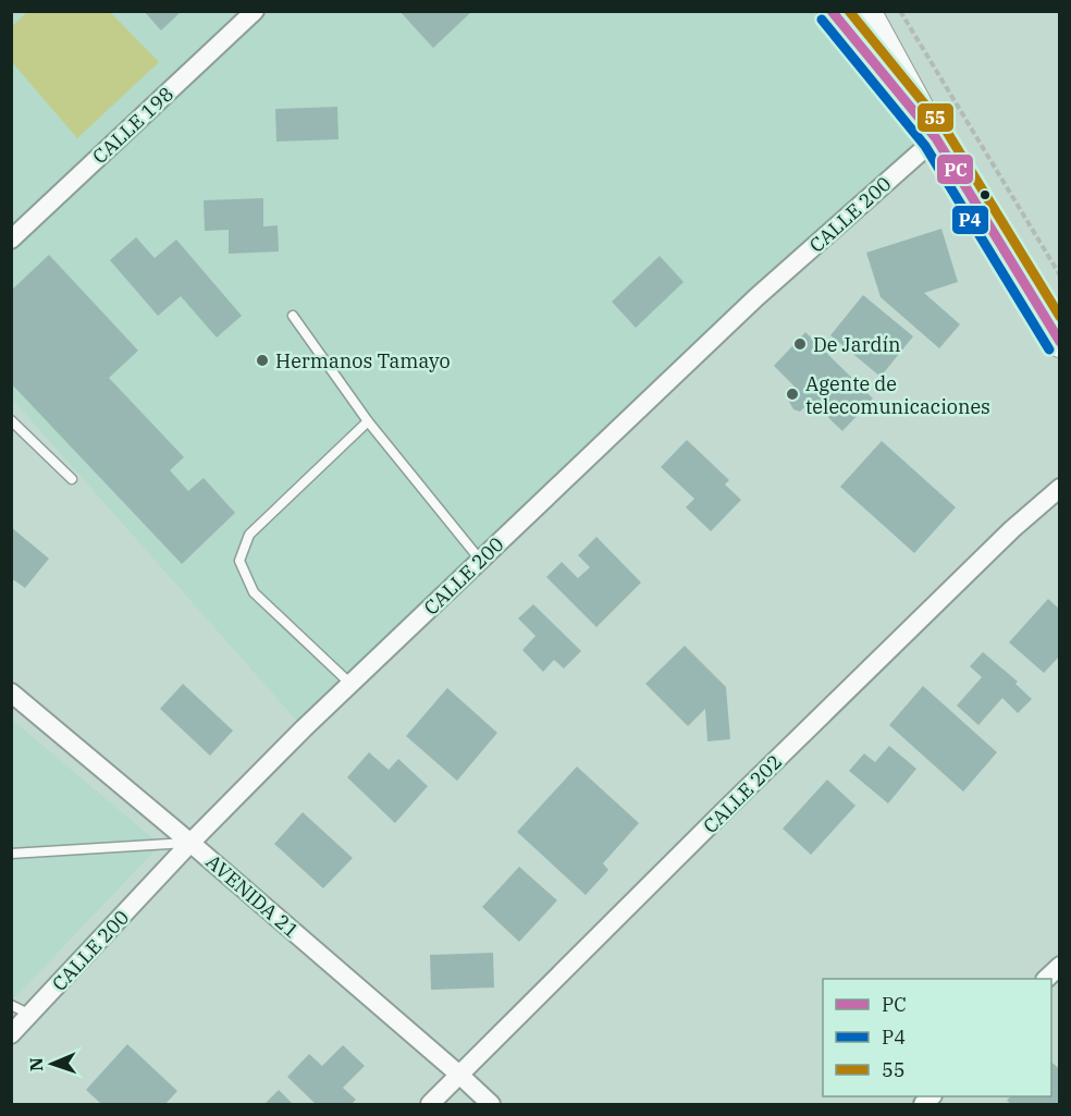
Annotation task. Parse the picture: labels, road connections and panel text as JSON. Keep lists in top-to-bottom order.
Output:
{
  "streets": {
    "street": [
      "CALLE 198",
      "CALLE 200",
      "CALLE 202",
      "AVENIDA 21"
    ]
  },
  "crossings": [
    ["CALLE 200", "AVENIDA 21"],
    ["CALLE 202", "AVENIDA 21"]
  ],
  "places": ["De Jardín", "Hermanos Tamayo", "Agente de telecomunicaciones"],
  "lines": ["transit line PC", "transit line 55", "transit line P4"],
  "legend": ["PC", "P4", "55"],
  "north": "left"
}
